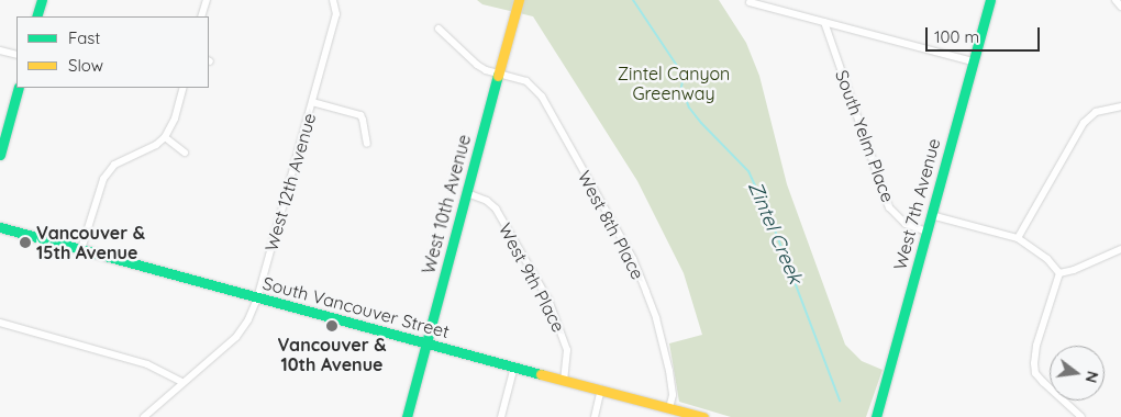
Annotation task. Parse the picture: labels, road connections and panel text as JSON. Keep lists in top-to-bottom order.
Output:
{
  "streets": {
    "street": [
      "South Yelm Place",
      "West 12th Avenue",
      "West 10th Avenue",
      "West 7th Avenue",
      "West 8th Place",
      "West 9th Place",
      "South Vancouver Street"
    ]
  },
  "crossings": [
    ["South Yelm Place", "West 7th Avenue"],
    ["West 12th Avenue", "South Vancouver Street"],
    ["West 10th Avenue", "West 8th Place"],
    ["West 10th Avenue", "West 9th Place"],
    ["West 10th Avenue", "South Vancouver Street"],
    ["West 8th Place", "South Vancouver Street"],
    ["West 9th Place", "South Vancouver Street"]
  ],
  "water": ["Zintel Creek"],
  "parks": ["Zintel Canyon Greenway"],
  "places": ["Vancouver & 15th Avenue", "Vancouver & 10th Avenue"],
  "legend": ["Fast", "Slow"],
  "scale_bar": "100 m",
  "north": "right"
}
